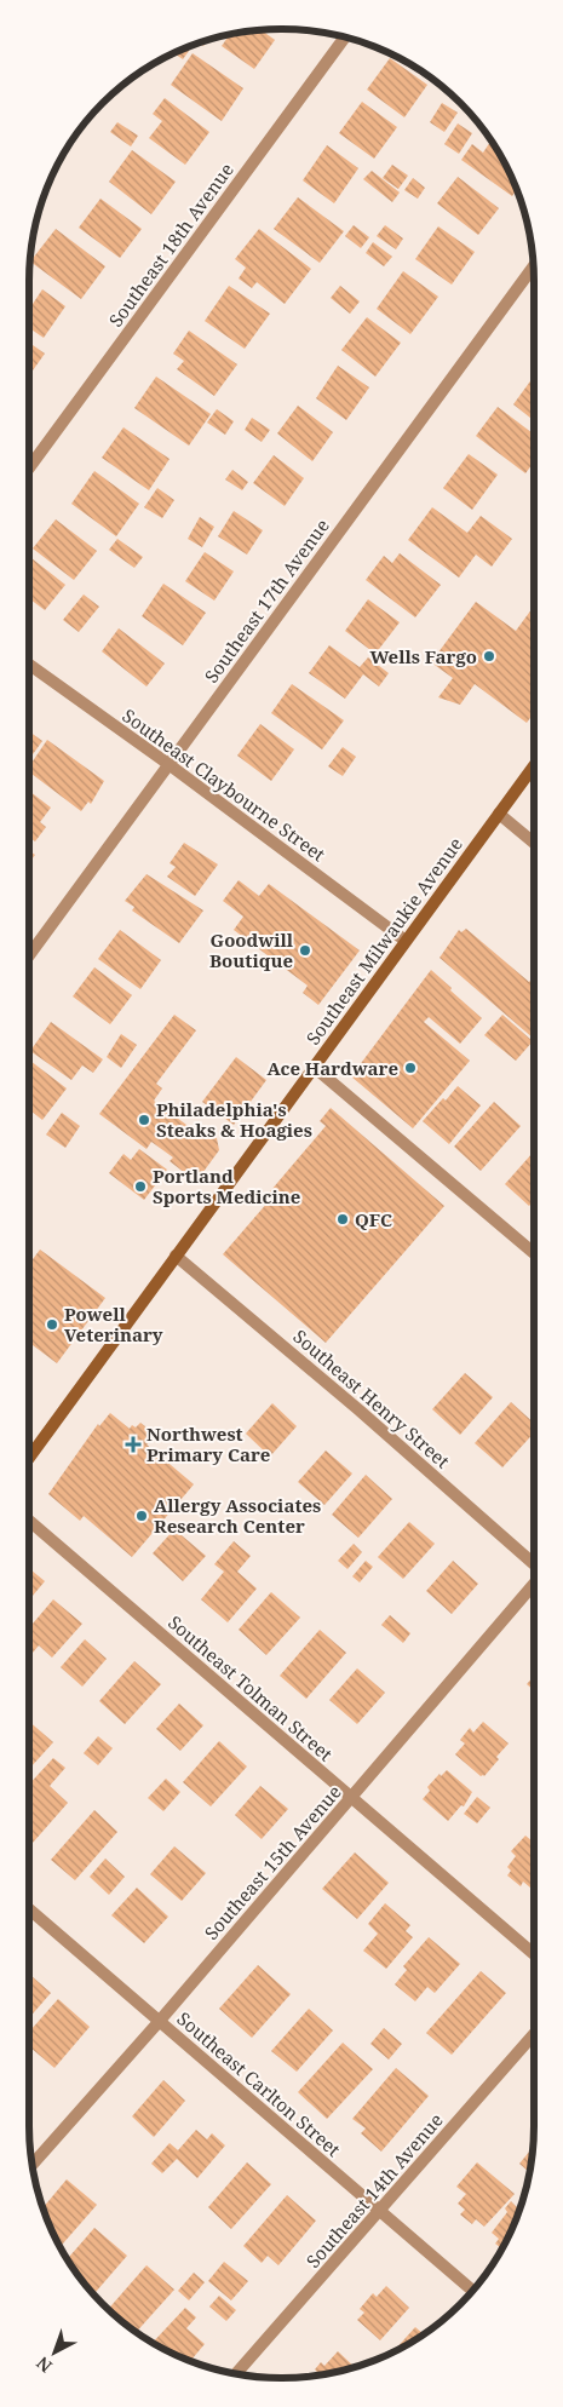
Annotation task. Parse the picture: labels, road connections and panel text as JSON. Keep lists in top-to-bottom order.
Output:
{
  "streets": {
    "main road": ["Southeast Milwaukie Avenue"],
    "street": [
      "Southeast 18th Avenue",
      "Southeast 17th Avenue",
      "Southeast Claybourne Street",
      "Southeast Henry Street",
      "Southeast Tolman Street",
      "Southeast 15th Avenue",
      "Southeast Carlton Street",
      "Southeast 14th Avenue"
    ]
  },
  "crossings": [
    ["Southeast 17th Avenue", "Southeast Claybourne Street"],
    ["Southeast Claybourne Street", "Southeast Milwaukie Avenue"],
    ["Southeast Milwaukie Avenue", "Southeast Henry Street"],
    ["Southeast Tolman Street", "Southeast 15th Avenue"],
    ["Southeast 15th Avenue", "Southeast Carlton Street"],
    ["Southeast Carlton Street", "Southeast 14th Avenue"]
  ],
  "places": {
    "other": [
      "Wells Fargo",
      "Goodwill Boutique",
      "Ace Hardware",
      "Philadelphia's Steaks & Hoagies",
      "Portland Sports Medicine",
      "QFC",
      "Powell Veterinary",
      "Allergy Associates Research Center"
    ],
    "health": ["Northwest Primary Care"]
  },
  "north": "bottom left"
}
